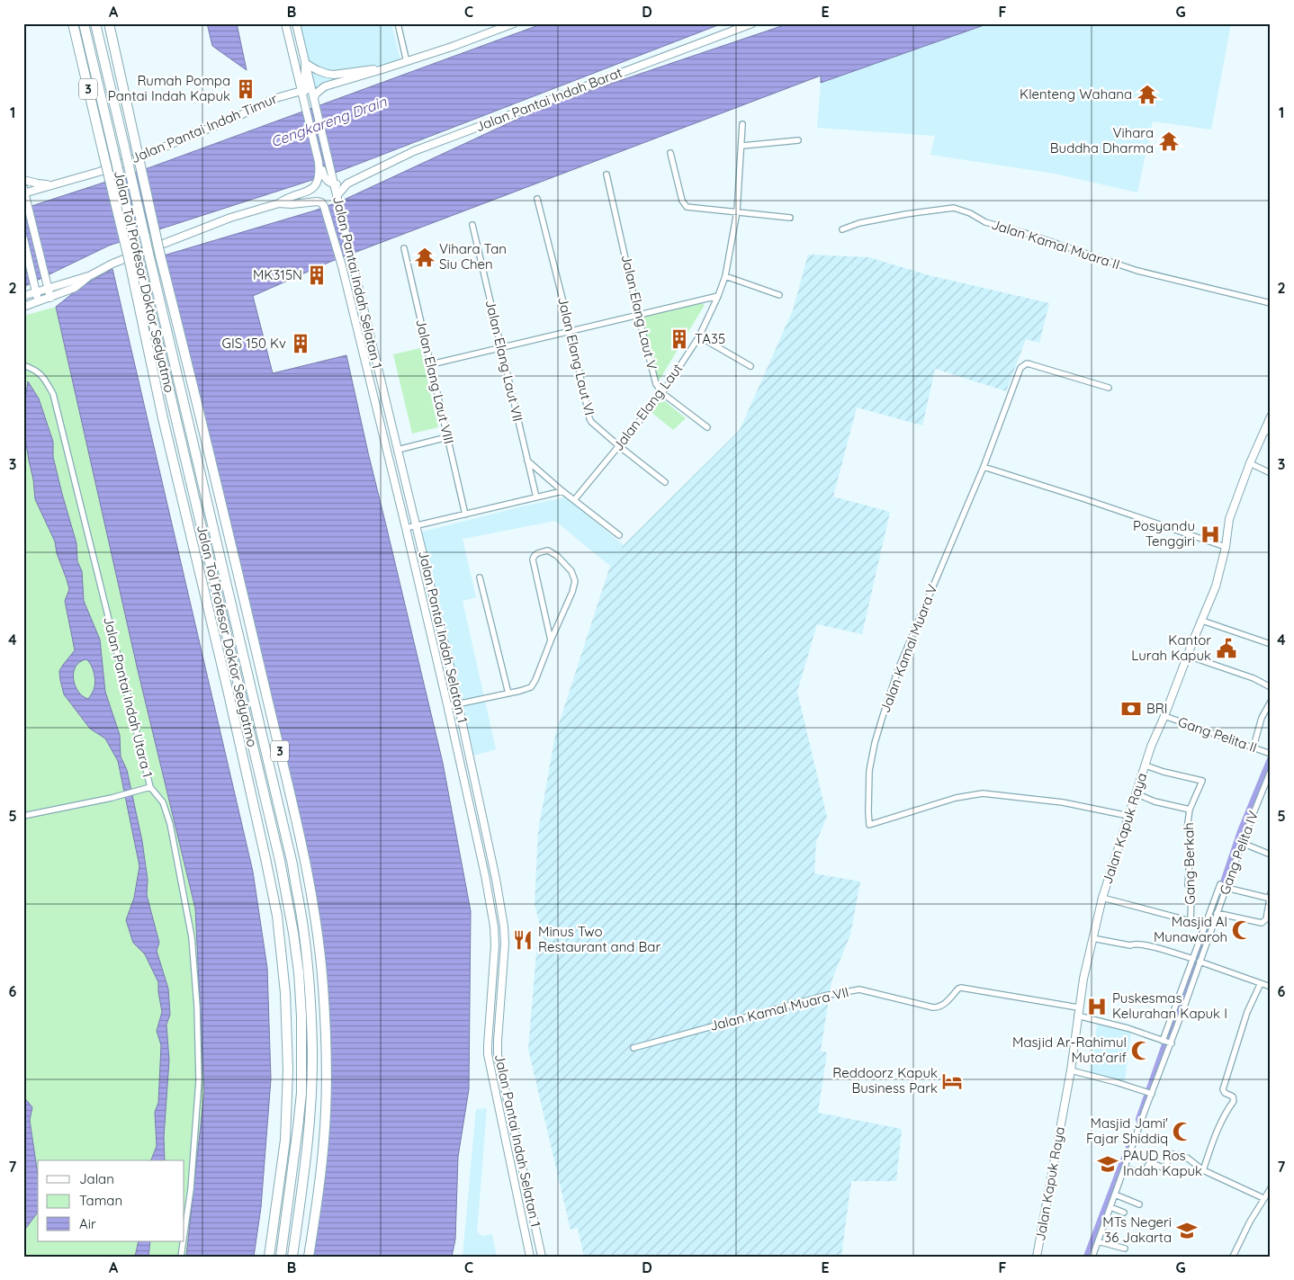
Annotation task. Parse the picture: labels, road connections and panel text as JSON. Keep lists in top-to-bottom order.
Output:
{
  "streets": {
    "highway": ["3", "Jalan Tol Profesor Doktor Sedyatmo"],
    "street": [
      "Jalan Pantai Indah Barat",
      "Jalan Pantai Indah Timur",
      "Jalan Kamal Muara II",
      "Jalan Pantai Indah Selatan 1",
      "Jalan Elang Laut V",
      "Jalan Elang Laut VI",
      "Jalan Elang Laut VII",
      "Jalan Elang Laut VIII",
      "Jalan Elang Laut",
      "Jalan Kamal Muara V",
      "Jalan Pantai Indah Utara 1",
      "Gang Pelita II",
      "Jalan Kapuk Raya",
      "Gang Pelita IV",
      "Gang Berkah",
      "Jalan Kamal Muara VII"
    ]
  },
  "crossings": [
    ["Jalan Pantai Indah Barat", "Jalan Pantai Indah Selatan 1"],
    ["Jalan Elang Laut V", "Jalan Elang Laut"],
    ["Jalan Elang Laut VI", "Jalan Elang Laut"],
    ["Jalan Kamal Muara V", "Jalan Kapuk Raya"],
    ["Gang Pelita II", "Jalan Kapuk Raya"],
    ["Jalan Kapuk Raya", "Gang Berkah"],
    ["Jalan Kapuk Raya", "Jalan Kamal Muara VII"]
  ],
  "water": ["Cengkareng Drain"],
  "places": {
    "building": [
      "Rumah Pompa Pantai Indah Kapuk",
      "MK315N",
      "TA35",
      "GIS 150 Kv"
    ],
    "temple": ["Klenteng Wahana", "Vihara Buddha Dharma", "Vihara Tan Siu Chen"],
    "hospital": ["Posyandu Tenggiri", "Puskesmas Kelurahan Kapuk I"],
    "public building": ["Kantor Lurah Kapuk"],
    "bank": ["BRI"],
    "mosque": ["Masjid Al Munawaroh", "Masjid Ar-Rahimul Muta'arif", "Masjid Jami' Fajar Shiddiq"],
    "restaurant": ["Minus Two Restaurant and Bar"],
    "hotel": ["Reddoorz Kapuk Business Park"],
    "school or university": ["PAUD Ros Indah Kapuk", "MTs Negeri 36 Jakarta"]
  },
  "legend": ["Jalan", "Taman", "Air"],
  "grid": {
    "columns": [
      "A",
      "B",
      "C",
      "D",
      "E",
      "F",
      "G"
    ],
    "rows": [
      "1",
      "2",
      "3",
      "4",
      "5",
      "6",
      "7"
    ]
  }
}
